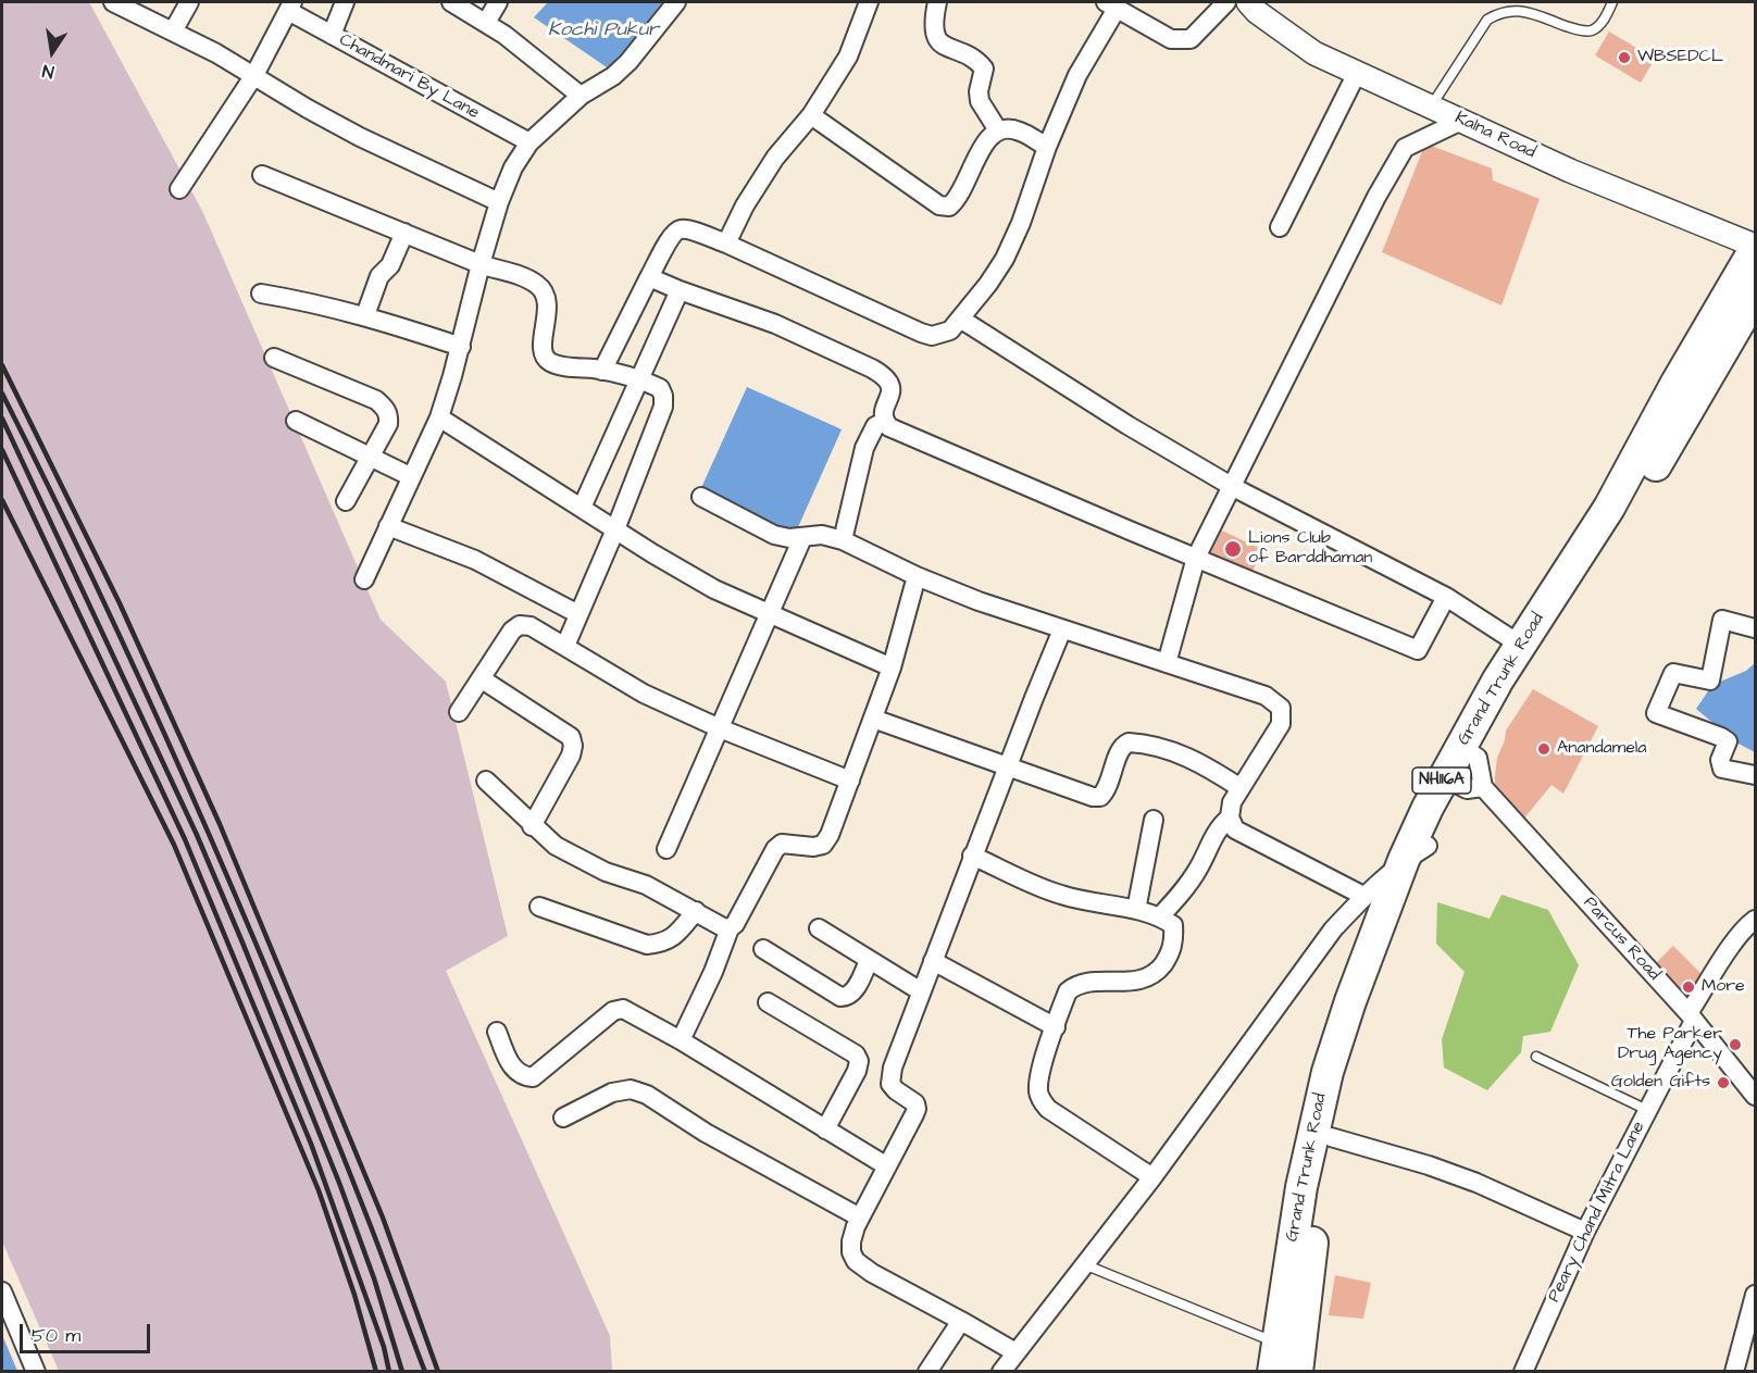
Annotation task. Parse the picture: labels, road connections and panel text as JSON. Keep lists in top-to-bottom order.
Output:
{
  "streets": {
    "highway": ["Grand Trunk Road", "NH116A"],
    "street": [
      "Chandmari By Lane",
      "Kalna Road",
      "Parcus Road",
      "Peary Chand Mitra Lane"
    ]
  },
  "crossings": [
    ["Kalna Road", "Grand Trunk Road"],
    ["Grand Trunk Road", "Parcus Road"],
    ["Parcus Road", "Peary Chand Mitra Lane"]
  ],
  "water": ["Kochi Pukur"],
  "places": [
    "WBSEDCL",
    "Lions Club of Barddhaman",
    "Anandamela",
    "More",
    "The Parker Drug Agency",
    "Golden Gifts"
  ],
  "scale_bar": "50 m",
  "north": "bottom"
}
